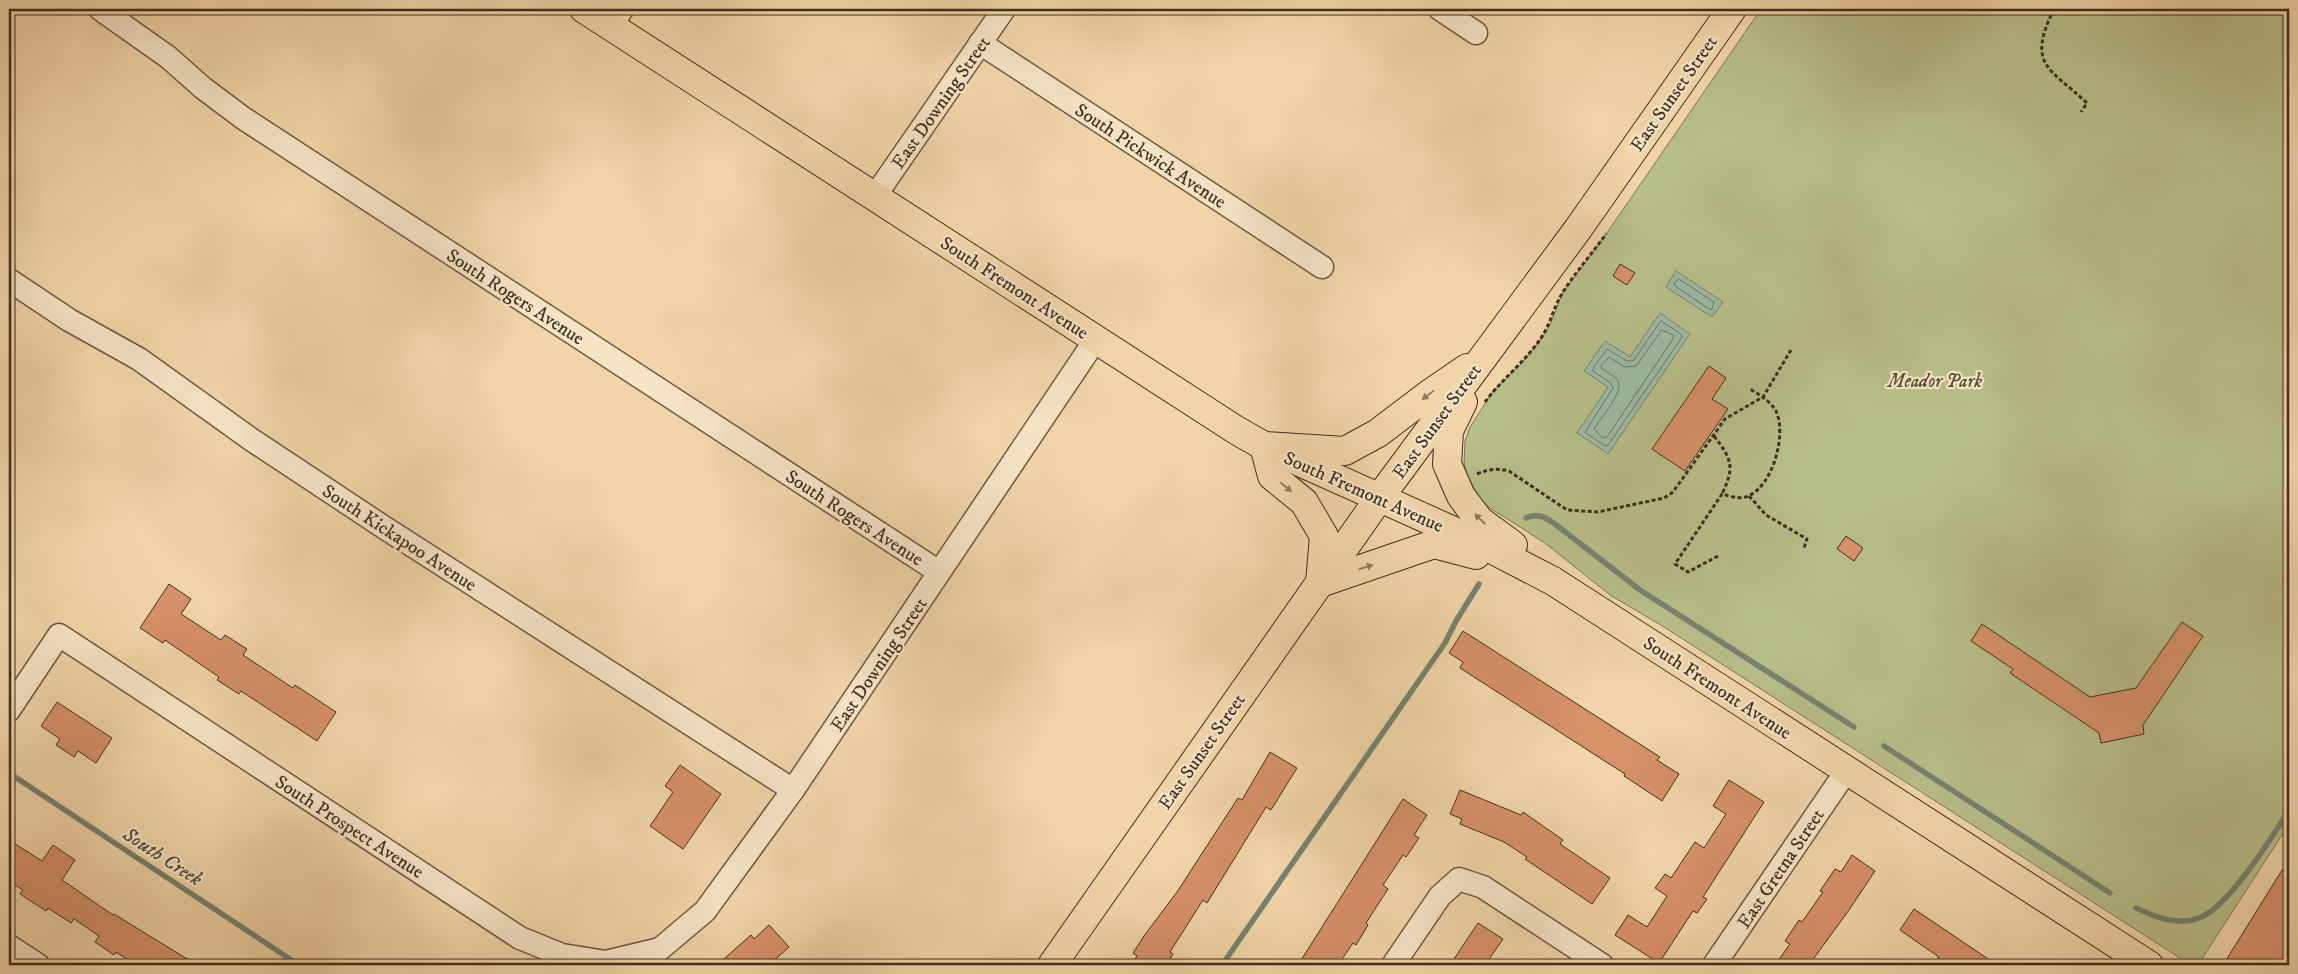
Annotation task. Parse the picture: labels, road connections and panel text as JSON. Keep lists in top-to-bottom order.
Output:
{
  "streets": {
    "main road": ["East Sunset Street", "South Fremont Avenue"],
    "street": [
      "East Downing Street",
      "South Pickwick Avenue",
      "South Rogers Avenue",
      "South Kickapoo Avenue",
      "South Prospect Avenue",
      "East Gretna Street"
    ]
  },
  "crossings": [
    ["East Sunset Street", "South Fremont Avenue"],
    ["East Downing Street", "South Pickwick Avenue"],
    ["East Downing Street", "South Fremont Avenue"],
    ["East Downing Street", "South Rogers Avenue"],
    ["East Downing Street", "South Kickapoo Avenue"],
    ["East Downing Street", "South Prospect Avenue"],
    ["South Fremont Avenue", "East Gretna Street"]
  ],
  "water": ["South Creek"],
  "parks": ["Meador Park"]
}
